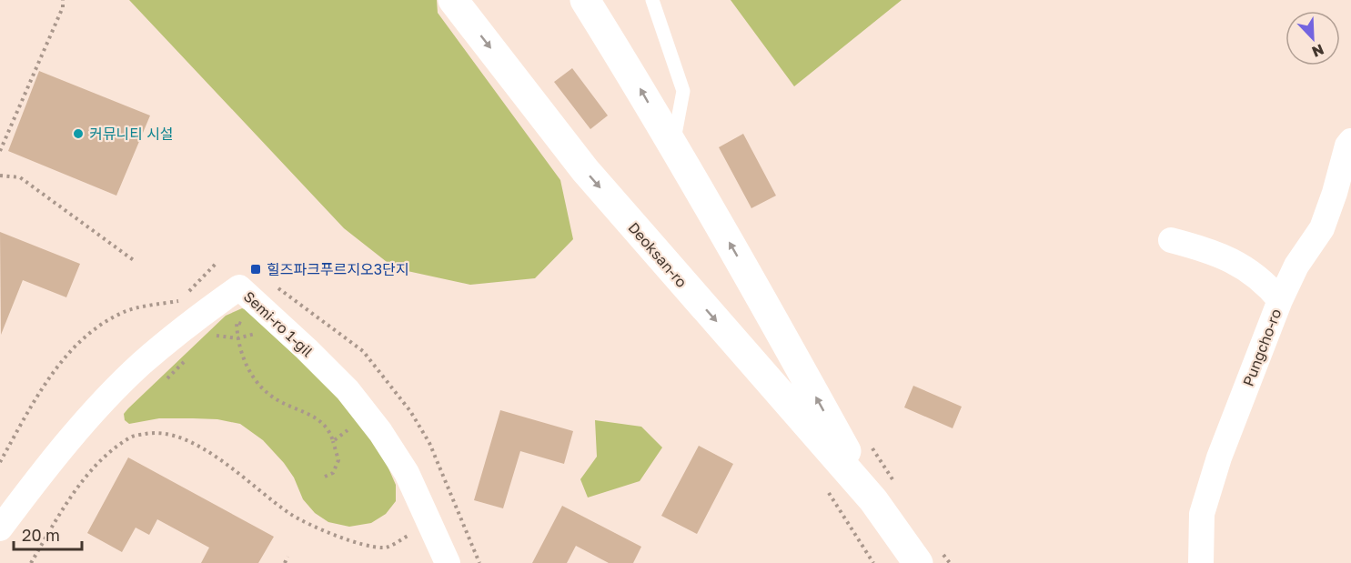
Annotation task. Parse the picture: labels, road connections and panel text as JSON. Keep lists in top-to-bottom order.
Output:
{
  "streets": {
    "main road": ["Deoksan-ro"],
    "street": ["Semi-ro 1-gil", "Pungcho-ro"]
  },
  "places": {
    "other": ["커뮤니티 시설"],
    "transit": ["힐즈파크푸르지오3단지"]
  },
  "scale_bar": "20 m",
  "north": "bottom right"
}
